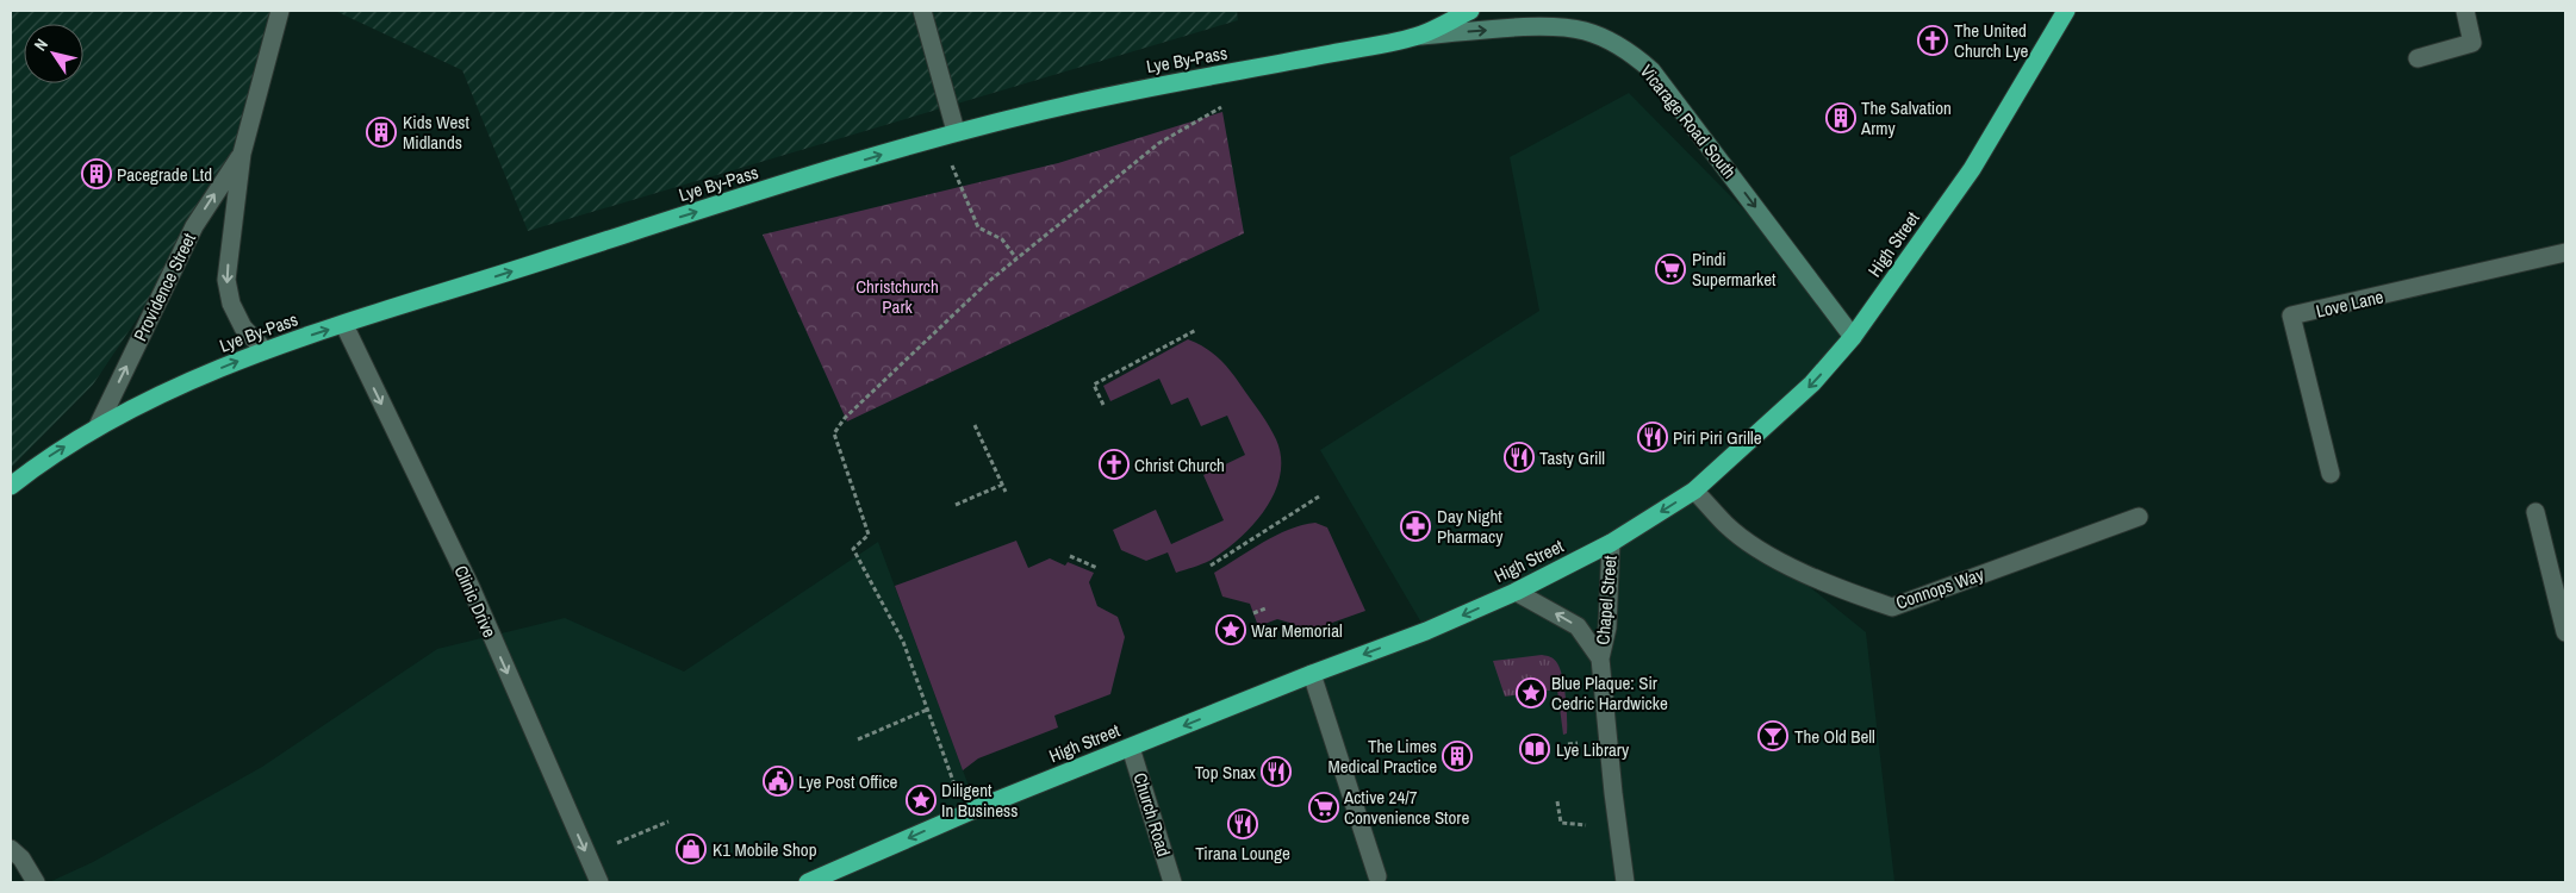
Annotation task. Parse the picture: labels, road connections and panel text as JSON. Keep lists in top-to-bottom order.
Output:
{
  "streets": {
    "highway": ["Lye By-Pass", "High Street"],
    "street": [
      "Vicarage Road South",
      "Providence Street",
      "Love Lane",
      "Connops Way",
      "Chapel Street",
      "Clinic Drive",
      "Church Road"
    ]
  },
  "crossings": [
    ["Lye By-Pass", "Vicarage Road South"],
    ["Lye By-Pass", "Providence Street"],
    ["Lye By-Pass", "Clinic Drive"],
    ["Vicarage Road South", "High Street"],
    ["High Street", "Connops Way"],
    ["High Street", "Chapel Street"],
    ["High Street", "Church Road"]
  ],
  "one_way": [
    "Lye By-Pass",
    "Vicarage Road South",
    "High Street",
    "Clinic Drive"
  ],
  "parks": ["Christchurch Park"],
  "places": {
    "church": ["The United Church Lye", "Christ Church"],
    "building": [
      "The Salvation Army",
      "Kids West Midlands",
      "Pacegrade Ltd",
      "The Limes Medical Practice"
    ],
    "supermarket": ["Pindi Supermarket", "Active 24/7 Convenience Store"],
    "restaurant": [
      "Piri Piri Grille",
      "Tasty Grill",
      "Top Snax",
      "Tirana Lounge"
    ],
    "pharmacy": ["Day Night Pharmacy"],
    "place": ["War Memorial", "Blue Plaque: Sir Cedric Hardwicke", "Diligent In Business"],
    "bar": ["The Old Bell"],
    "library": ["Lye Library"],
    "public building": ["Lye Post Office"],
    "shop": ["K1 Mobile Shop"]
  },
  "north": "top left"
}
